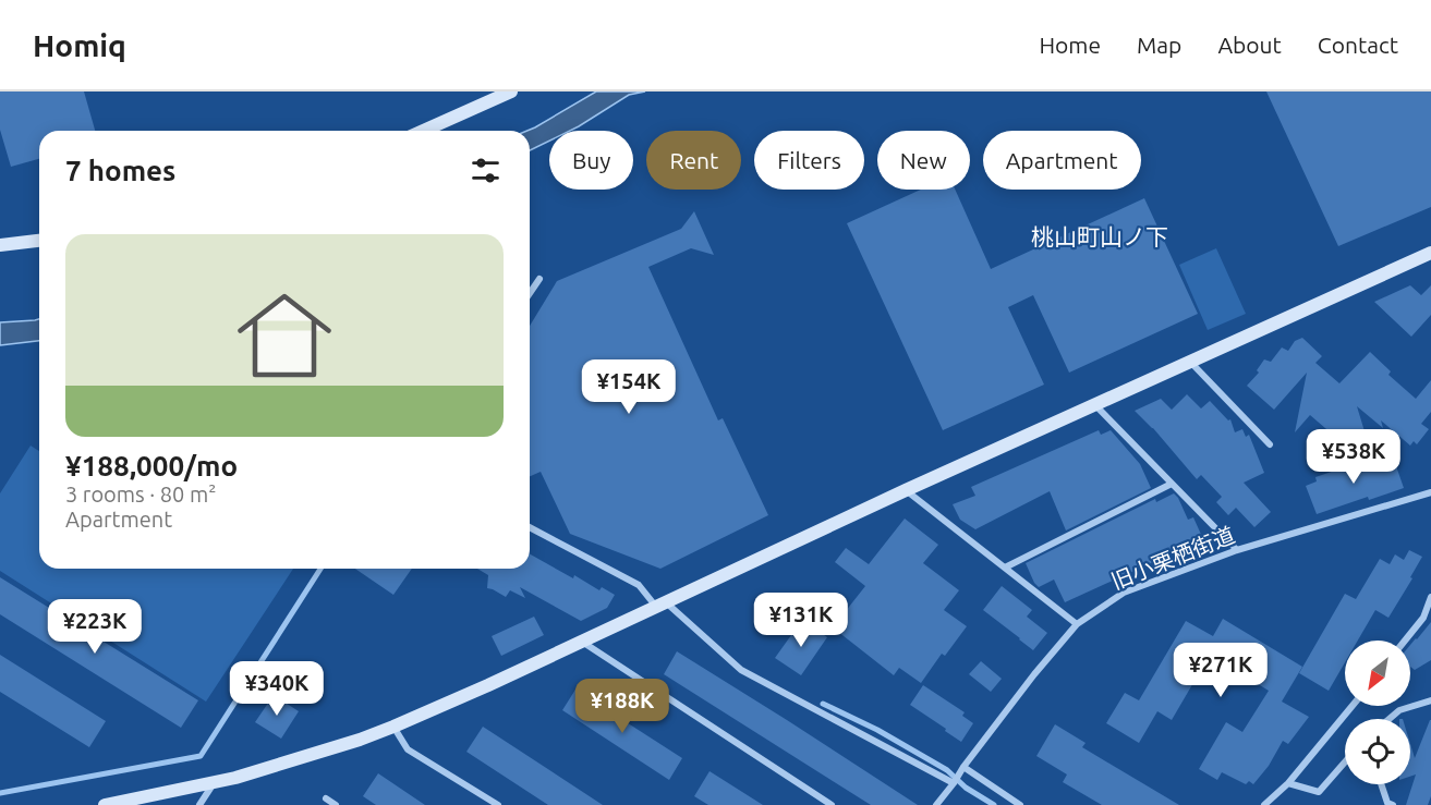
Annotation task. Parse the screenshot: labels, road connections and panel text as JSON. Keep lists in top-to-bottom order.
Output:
{
  "streets": {
    "street": ["旧小栗栖街道"]
  },
  "districts": ["桃山町山ノ下"],
  "north": "bottom left",
  "page": {
    "header": "Homiq",
    "nav": [
      "Home",
      "Map",
      "About",
      "Contact"
    ],
    "chip": [
      "Buy",
      "Rent",
      "Filters",
      "New",
      "Apartment"
    ],
    "heading": "7 homes",
    "list": [
      {
        "name": "¥188,000/mo",
        "note": "3 rooms · 80 m² · Apartment"
      }
    ],
    "price": [
      "¥154K",
      "¥538K",
      "¥131K",
      "¥223K",
      "¥271K",
      "¥340K",
      "¥188K"
    ]
  }
}
